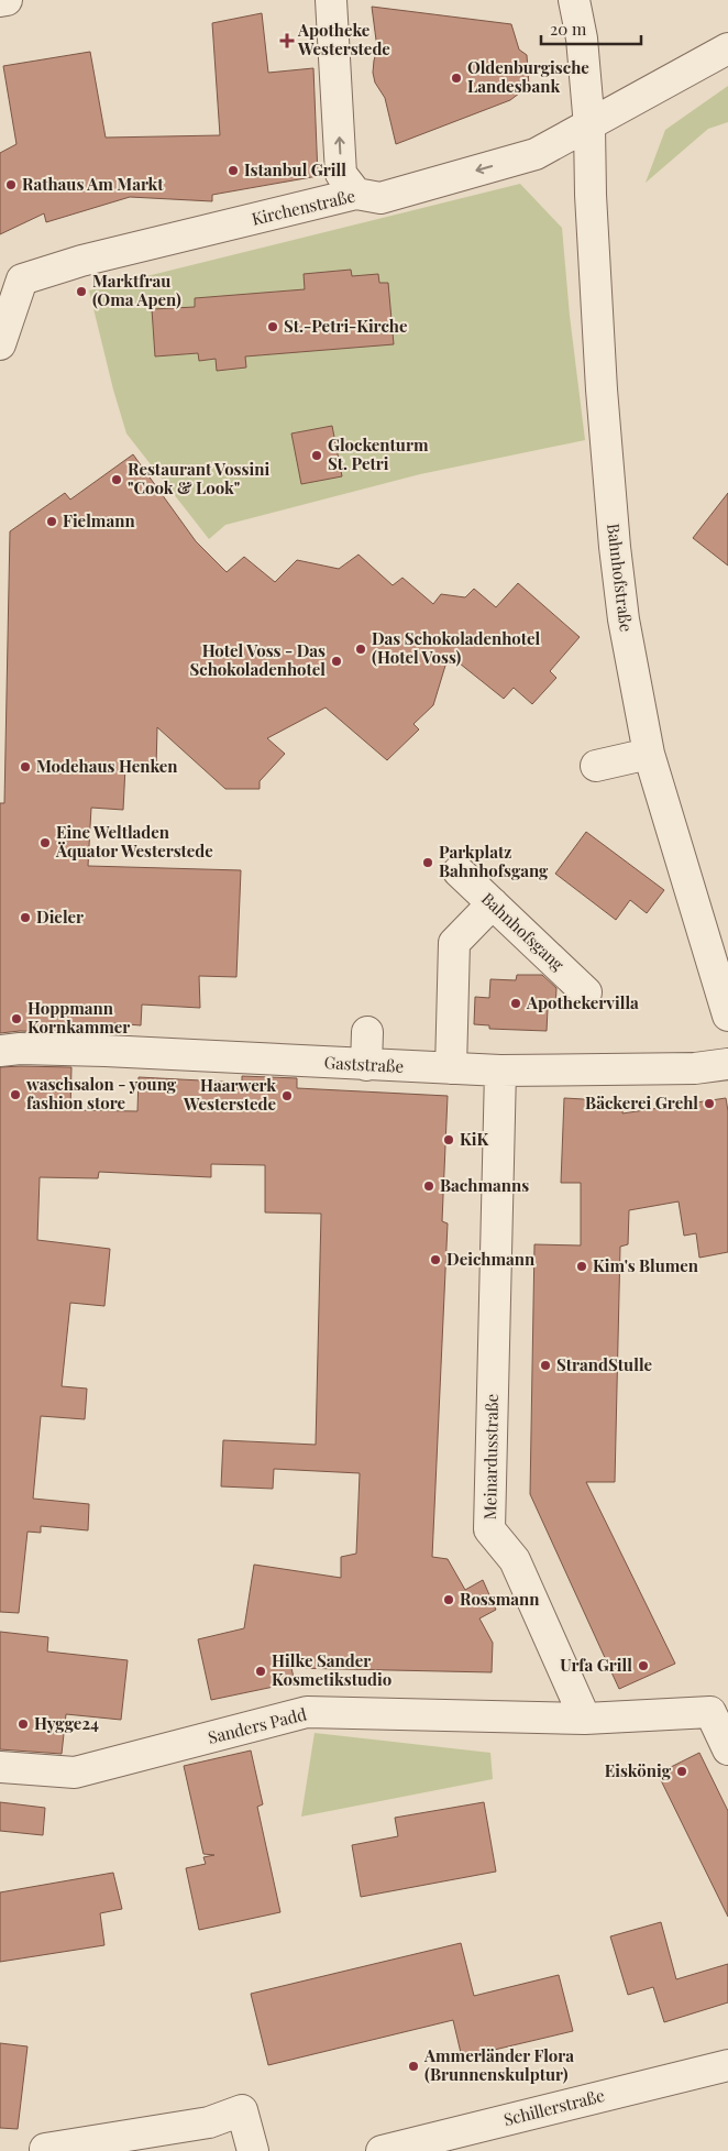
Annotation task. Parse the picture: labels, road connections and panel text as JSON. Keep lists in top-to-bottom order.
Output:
{
  "streets": {
    "street": [
      "Kirchenstraße",
      "Bahnhofstraße",
      "Bahnhofsgang",
      "Gaststraße",
      "Meinardusstraße",
      "Sanders Padd",
      "Schillerstraße"
    ]
  },
  "crossings": [
    ["Kirchenstraße", "Bahnhofstraße"],
    ["Gaststraße", "Meinardusstraße"],
    ["Meinardusstraße", "Sanders Padd"]
  ],
  "places": {
    "health": ["Apotheke Westerstede"],
    "other": [
      "Oldenburgische Landesbank",
      "Istanbul Grill",
      "Rathaus Am Markt",
      "Marktfrau (Oma Apen)",
      "St.-Petri-Kirche",
      "Glockenturm St. Petri",
      "Restaurant Vossini \"Cook & Look\"",
      "Fielmann",
      "Das Schokoladenhotel (Hotel Voss)",
      "Hotel Voss - Das Schokoladenhotel",
      "Modehaus Henken",
      "Eine Weltladen Äquator Westerstede",
      "Parkplatz Bahnhofsgang",
      "Dieler",
      "Apothekervilla",
      "Hoppmann Kornkammer",
      "waschsalon - young fashion store",
      "Haarwerk Westerstede",
      "Bäckerei Grehl",
      "KiK",
      "Bachmanns",
      "Deichmann",
      "Kim's Blumen",
      "StrandStulle",
      "Rossmann",
      "Urfa Grill",
      "Hilke Sander Kosmetikstudio",
      "Hygge24",
      "Eiskönig",
      "Ammerländer Flora (Brunnenskulptur)"
    ]
  },
  "scale_bar": "20 m"
}
